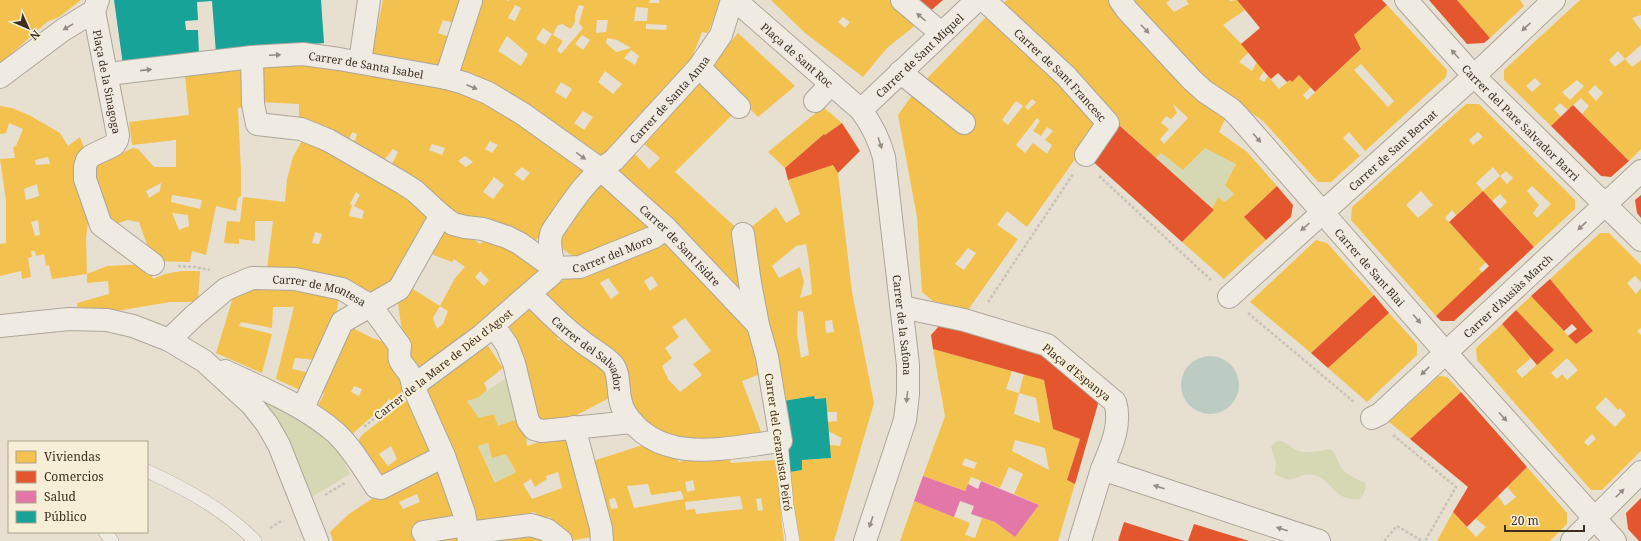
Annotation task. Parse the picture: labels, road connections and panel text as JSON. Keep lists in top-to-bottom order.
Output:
{
  "streets": {
    "street": [
      "Plaça de Sant Roc",
      "Carrer de Sant Miquel",
      "Carrer de Santa Isabel",
      "Carrer de Sant Francesc",
      "Plaça de la Sinagoga",
      "Carrer de Santa Anna",
      "Carrer del Pare Salvador Barri",
      "Carrer de Sant Bernat",
      "Carrer de Sant Isidre",
      "Carrer del Moro",
      "Carrer de Sant Blai",
      "Carrer de Montesa",
      "Carrer d'Ausiàs March",
      "Carrer de la Safona",
      "Carrer del Salvador",
      "Carrer de la Mare de Déu d'Agost",
      "Plaça d'Espanya",
      "Carrer del Ceramista Peiró"
    ]
  },
  "crossings": [
    ["Plaça de Sant Roc", "Carrer de Sant Miquel"],
    ["Plaça de Sant Roc", "Carrer de Santa Anna"],
    ["Plaça de Sant Roc", "Carrer de la Safona"],
    ["Carrer de Sant Miquel", "Carrer de la Safona"],
    ["Carrer de Santa Isabel", "Plaça de la Sinagoga"],
    ["Carrer de Santa Isabel", "Carrer de Santa Anna"],
    ["Carrer de Santa Isabel", "Carrer de Sant Isidre"],
    ["Carrer de Santa Anna", "Carrer de Sant Isidre"],
    ["Carrer de Santa Anna", "Carrer del Moro"],
    ["Carrer de Santa Anna", "Carrer de la Mare de Déu d'Agost"],
    ["Carrer del Pare Salvador Barri", "Carrer de Sant Bernat"],
    ["Carrer del Pare Salvador Barri", "Carrer d'Ausiàs March"],
    ["Carrer de Sant Bernat", "Carrer de Sant Blai"],
    ["Carrer de Sant Isidre", "Carrer del Moro"],
    ["Carrer de Sant Isidre", "Carrer del Ceramista Peiró"],
    ["Carrer del Moro", "Carrer de la Mare de Déu d'Agost"],
    ["Carrer de Sant Blai", "Carrer d'Ausiàs March"],
    ["Carrer de la Safona", "Plaça d'Espanya"],
    ["Carrer del Salvador", "Carrer de la Mare de Déu d'Agost"],
    ["Carrer del Salvador", "Carrer del Ceramista Peiró"]
  ],
  "one_way": [
    "Carrer de Santa Isabel",
    "Carrer de Sant Bernat",
    "Carrer de Sant Blai",
    "Carrer d'Ausiàs March",
    "Carrer de la Safona"
  ],
  "legend": [
    "Viviendas",
    "Comercios",
    "Salud",
    "Público"
  ],
  "scale_bar": "20 m",
  "north": "bottom right"
}
